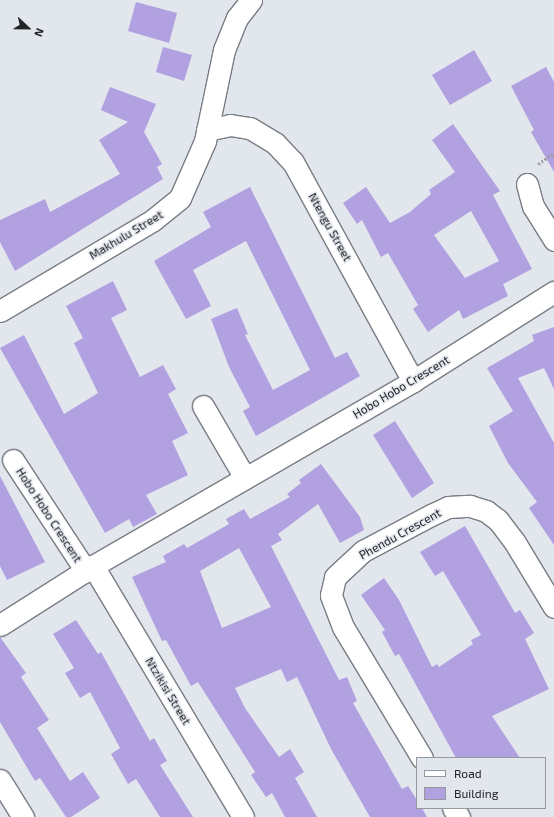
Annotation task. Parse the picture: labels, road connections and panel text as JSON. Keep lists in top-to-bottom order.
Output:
{
  "streets": {
    "street": [
      "Ntengu Street",
      "Makhulu Street",
      "Hobo Hobo Crescent",
      "Phendu Crescent",
      "Ntzikisi Street"
    ]
  },
  "crossings": [
    ["Ntengu Street", "Makhulu Street"],
    ["Ntengu Street", "Hobo Hobo Crescent"],
    ["Hobo Hobo Crescent", "Ntzikisi Street"]
  ],
  "legend": ["Road", "Building"],
  "north": "right"
}
